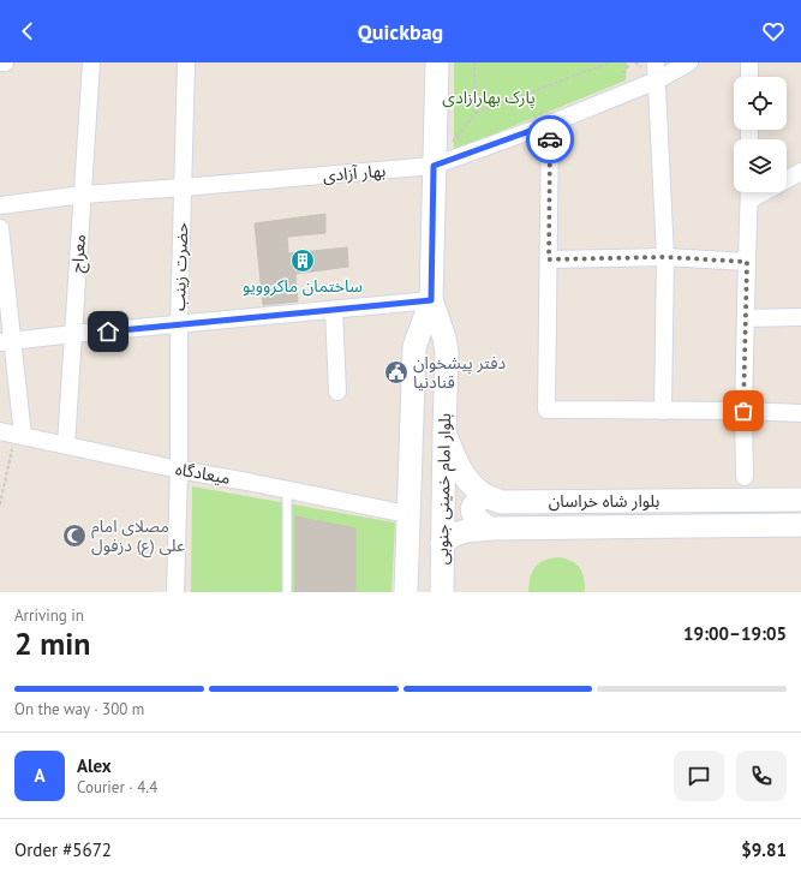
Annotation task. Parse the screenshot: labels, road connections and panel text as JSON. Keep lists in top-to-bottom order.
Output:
{
  "streets": {
    "main road": ["بلوار امام خمینی جنوبی", "بلوار شاه خراسان"],
    "street": [
      "بهار آزادی",
      "معراج",
      "حضرت زینب",
      "میعادگاه"
    ]
  },
  "crossings": [
    ["بهار آزادی", "معراج"],
    ["بهار آزادی", "حضرت زینب"],
    ["معراج", "میعادگاه"],
    ["حضرت زینب", "میعادگاه"],
    ["میعادگاه", "بلوار امام خمینی جنوبی"],
    ["بلوار امام خمینی جنوبی", "بلوار شاه خراسان"]
  ],
  "parks": ["پارک بهارازادی"],
  "places": {
    "building": ["ساختمان ماکروویو"],
    "public building": ["دفتر پیشخوان قنادنیا"],
    "mosque": ["مصلای امام علی (ع) دزفول"]
  },
  "page": {
    "header": "Quickbag",
    "heading": ["2 min", "Arriving in", "19:00–19:05"],
    "panel": [
      "Alex",
      "Courier · 4.4",
      "Order #5672",
      "$9.81"
    ],
    "bar": "On the way · 300 m",
    "round": "A"
  }
}
